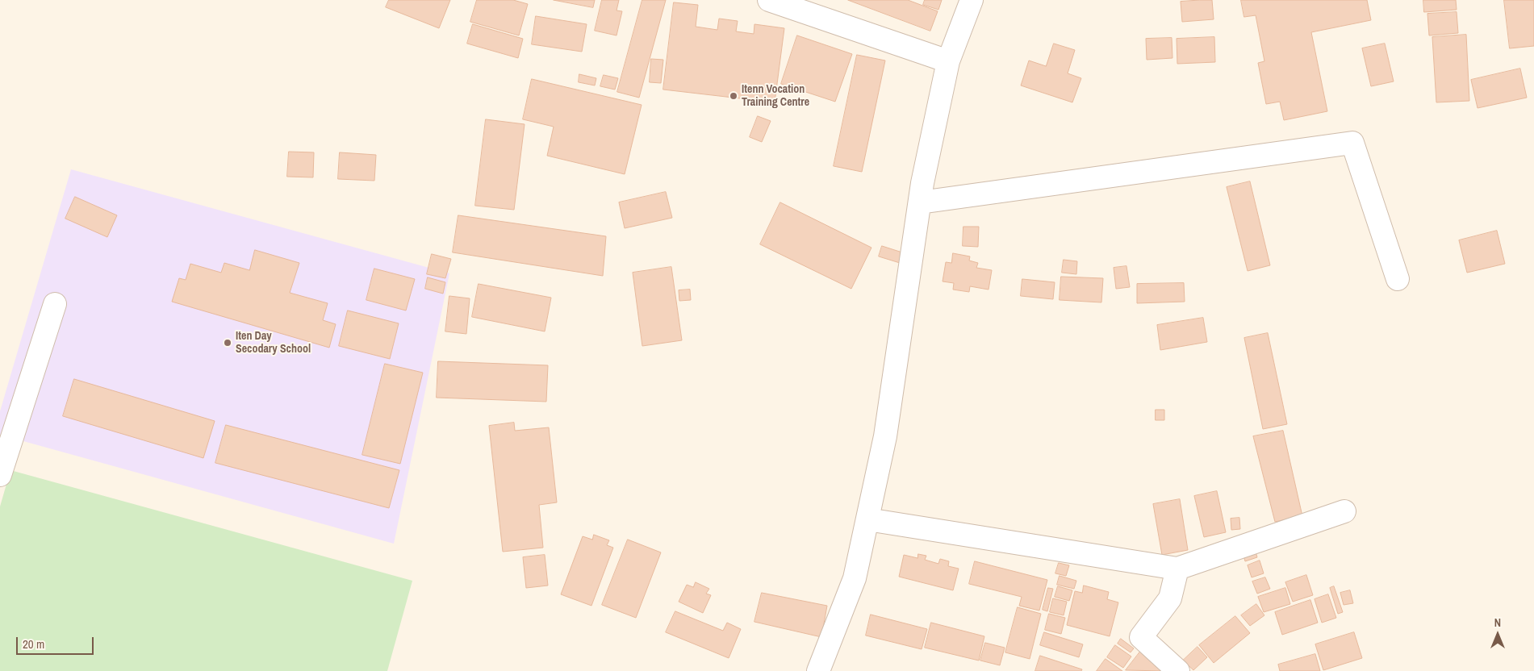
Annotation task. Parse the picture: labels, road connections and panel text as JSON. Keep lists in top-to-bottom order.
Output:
{
  "places": ["Itenn Vocation Training Centre", "Iten Day Secodary School"],
  "scale_bar": "20 m",
  "north": "top"
}
